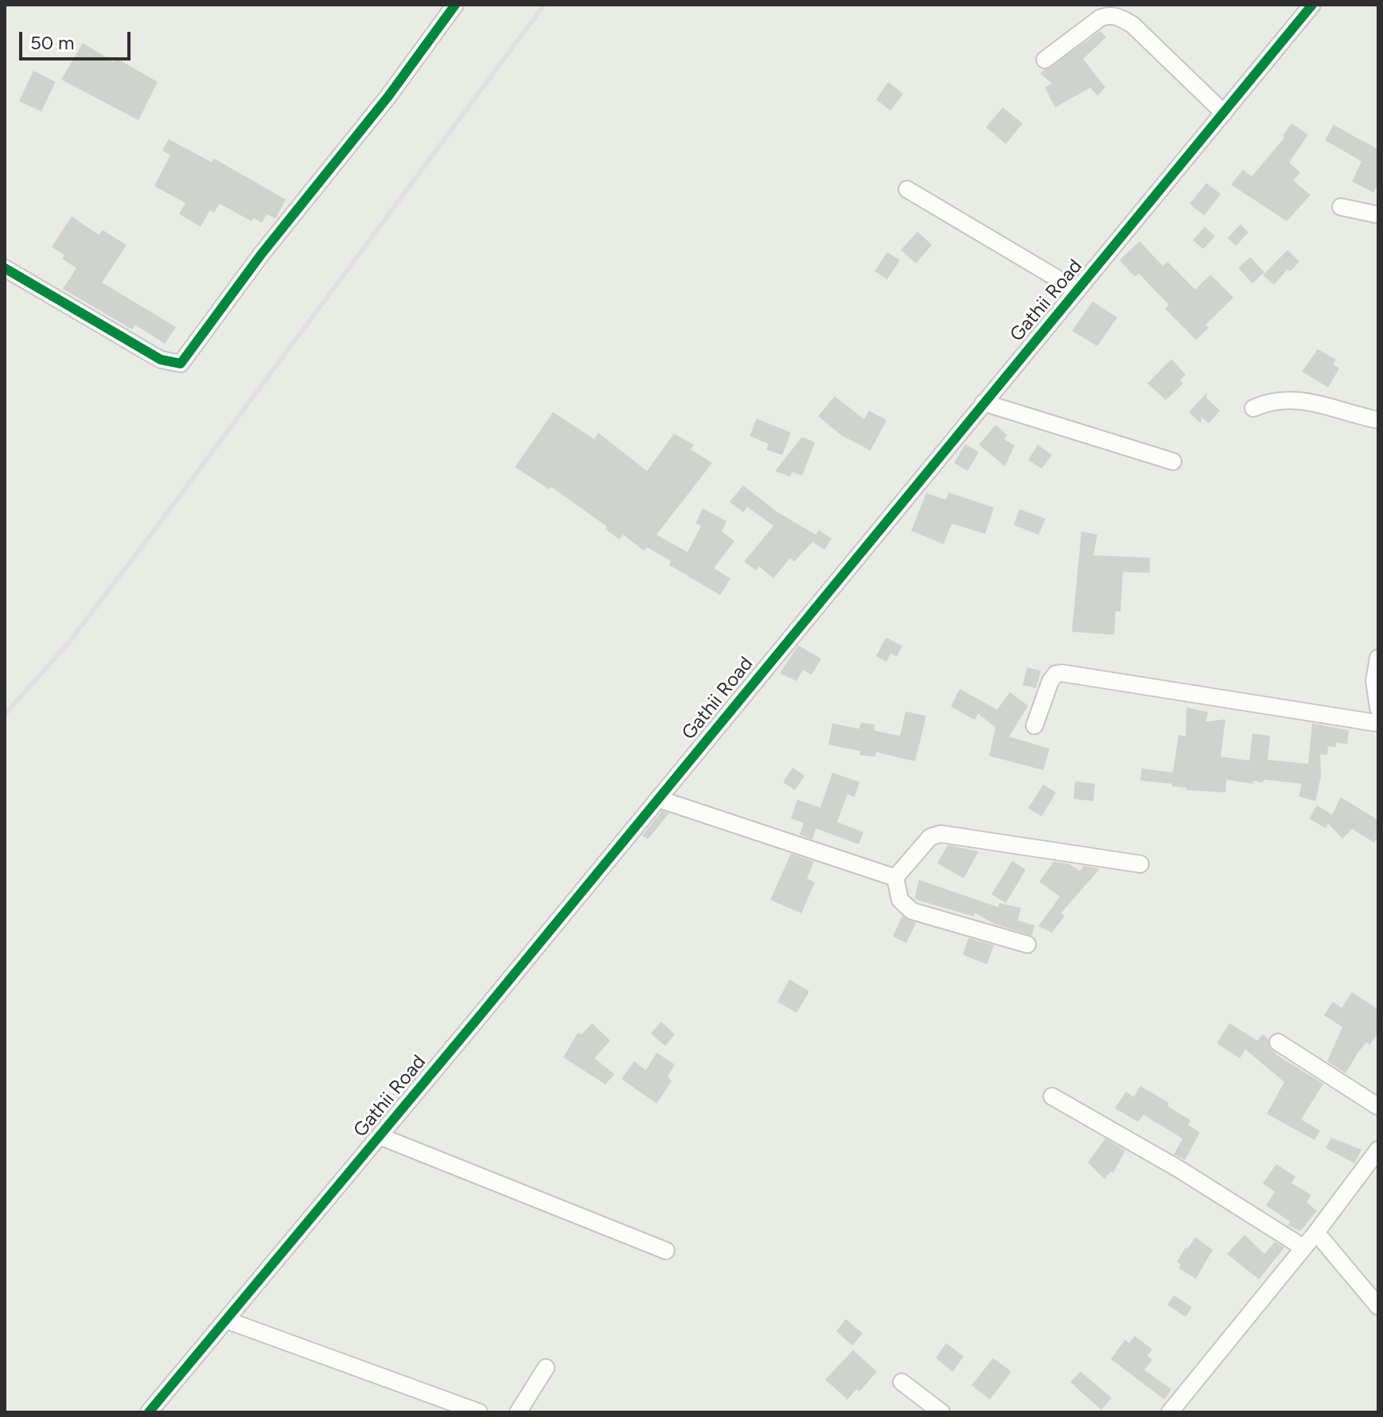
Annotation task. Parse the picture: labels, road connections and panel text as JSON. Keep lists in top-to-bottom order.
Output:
{
  "streets": {
    "street": ["Gathii Road"]
  },
  "scale_bar": "50 m"
}
